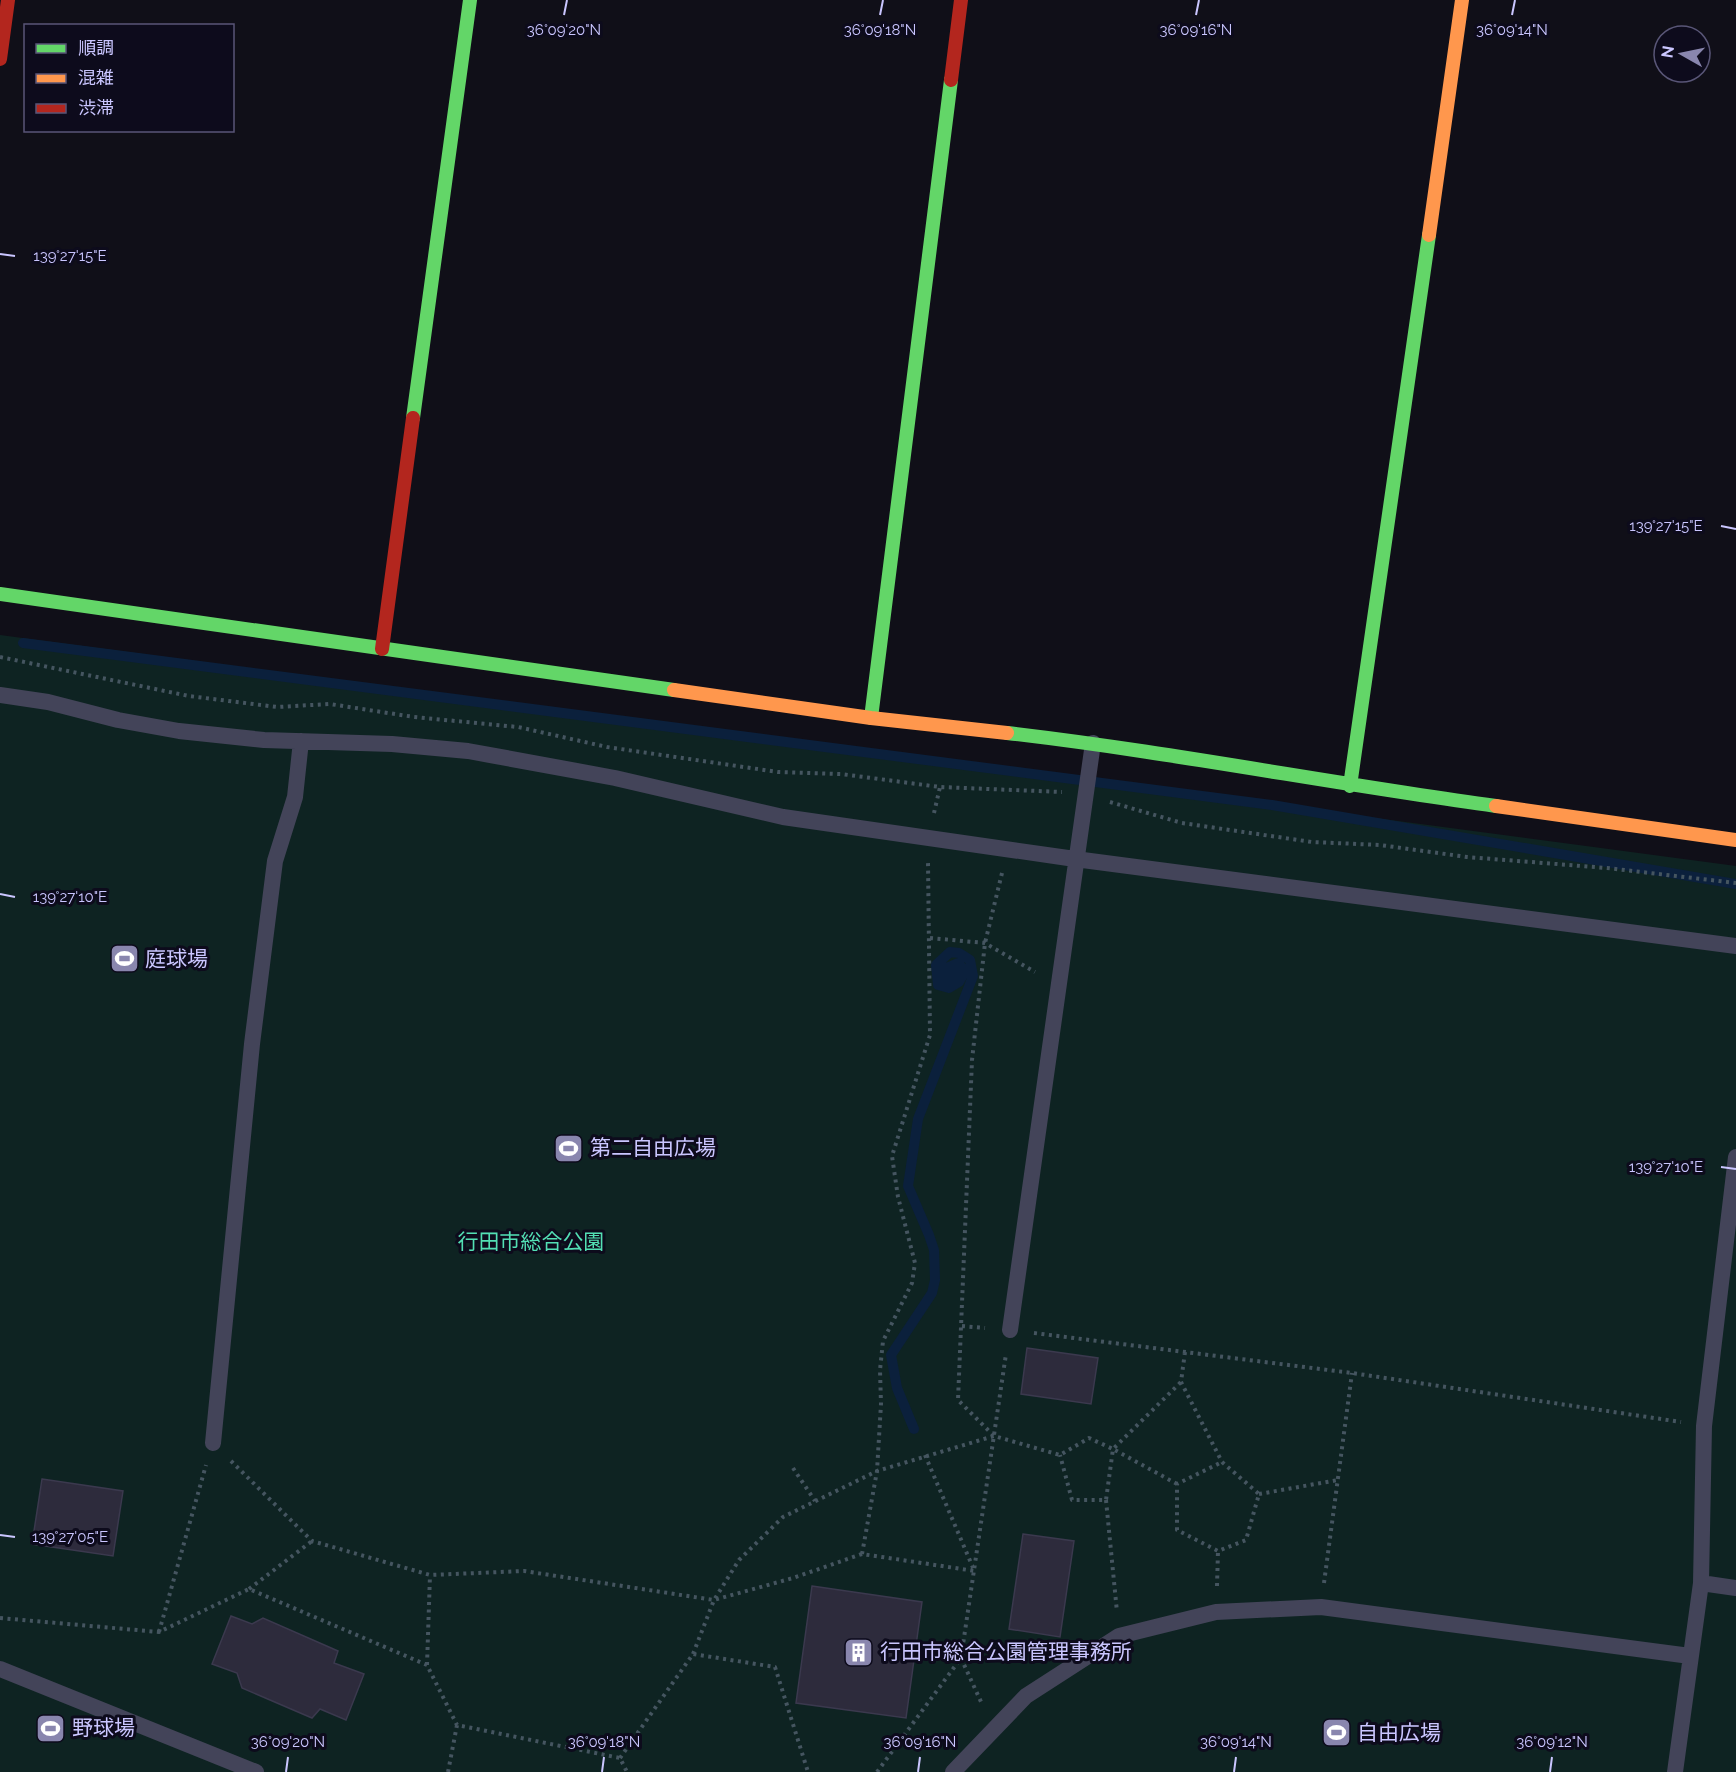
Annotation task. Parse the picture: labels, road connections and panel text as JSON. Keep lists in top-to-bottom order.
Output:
{
  "parks": ["行田市総合公園"],
  "places": {
    "sports": [
      "庭球場",
      "第二自由広場",
      "野球場",
      "自由広場"
    ],
    "building": ["行田市総合公園管理事務所"]
  },
  "legend": ["順調", "混雑", "渋滞"],
  "north": "left",
  "coordinates": [
    "36°09'18\"N",
    "36°09'16\"N",
    "36°09'14\"N",
    "36°09'20\"N",
    "139°27'15\"E",
    "139°27'10\"E",
    "139°27'05\"E",
    "36°09'12\"N"
  ]
}
